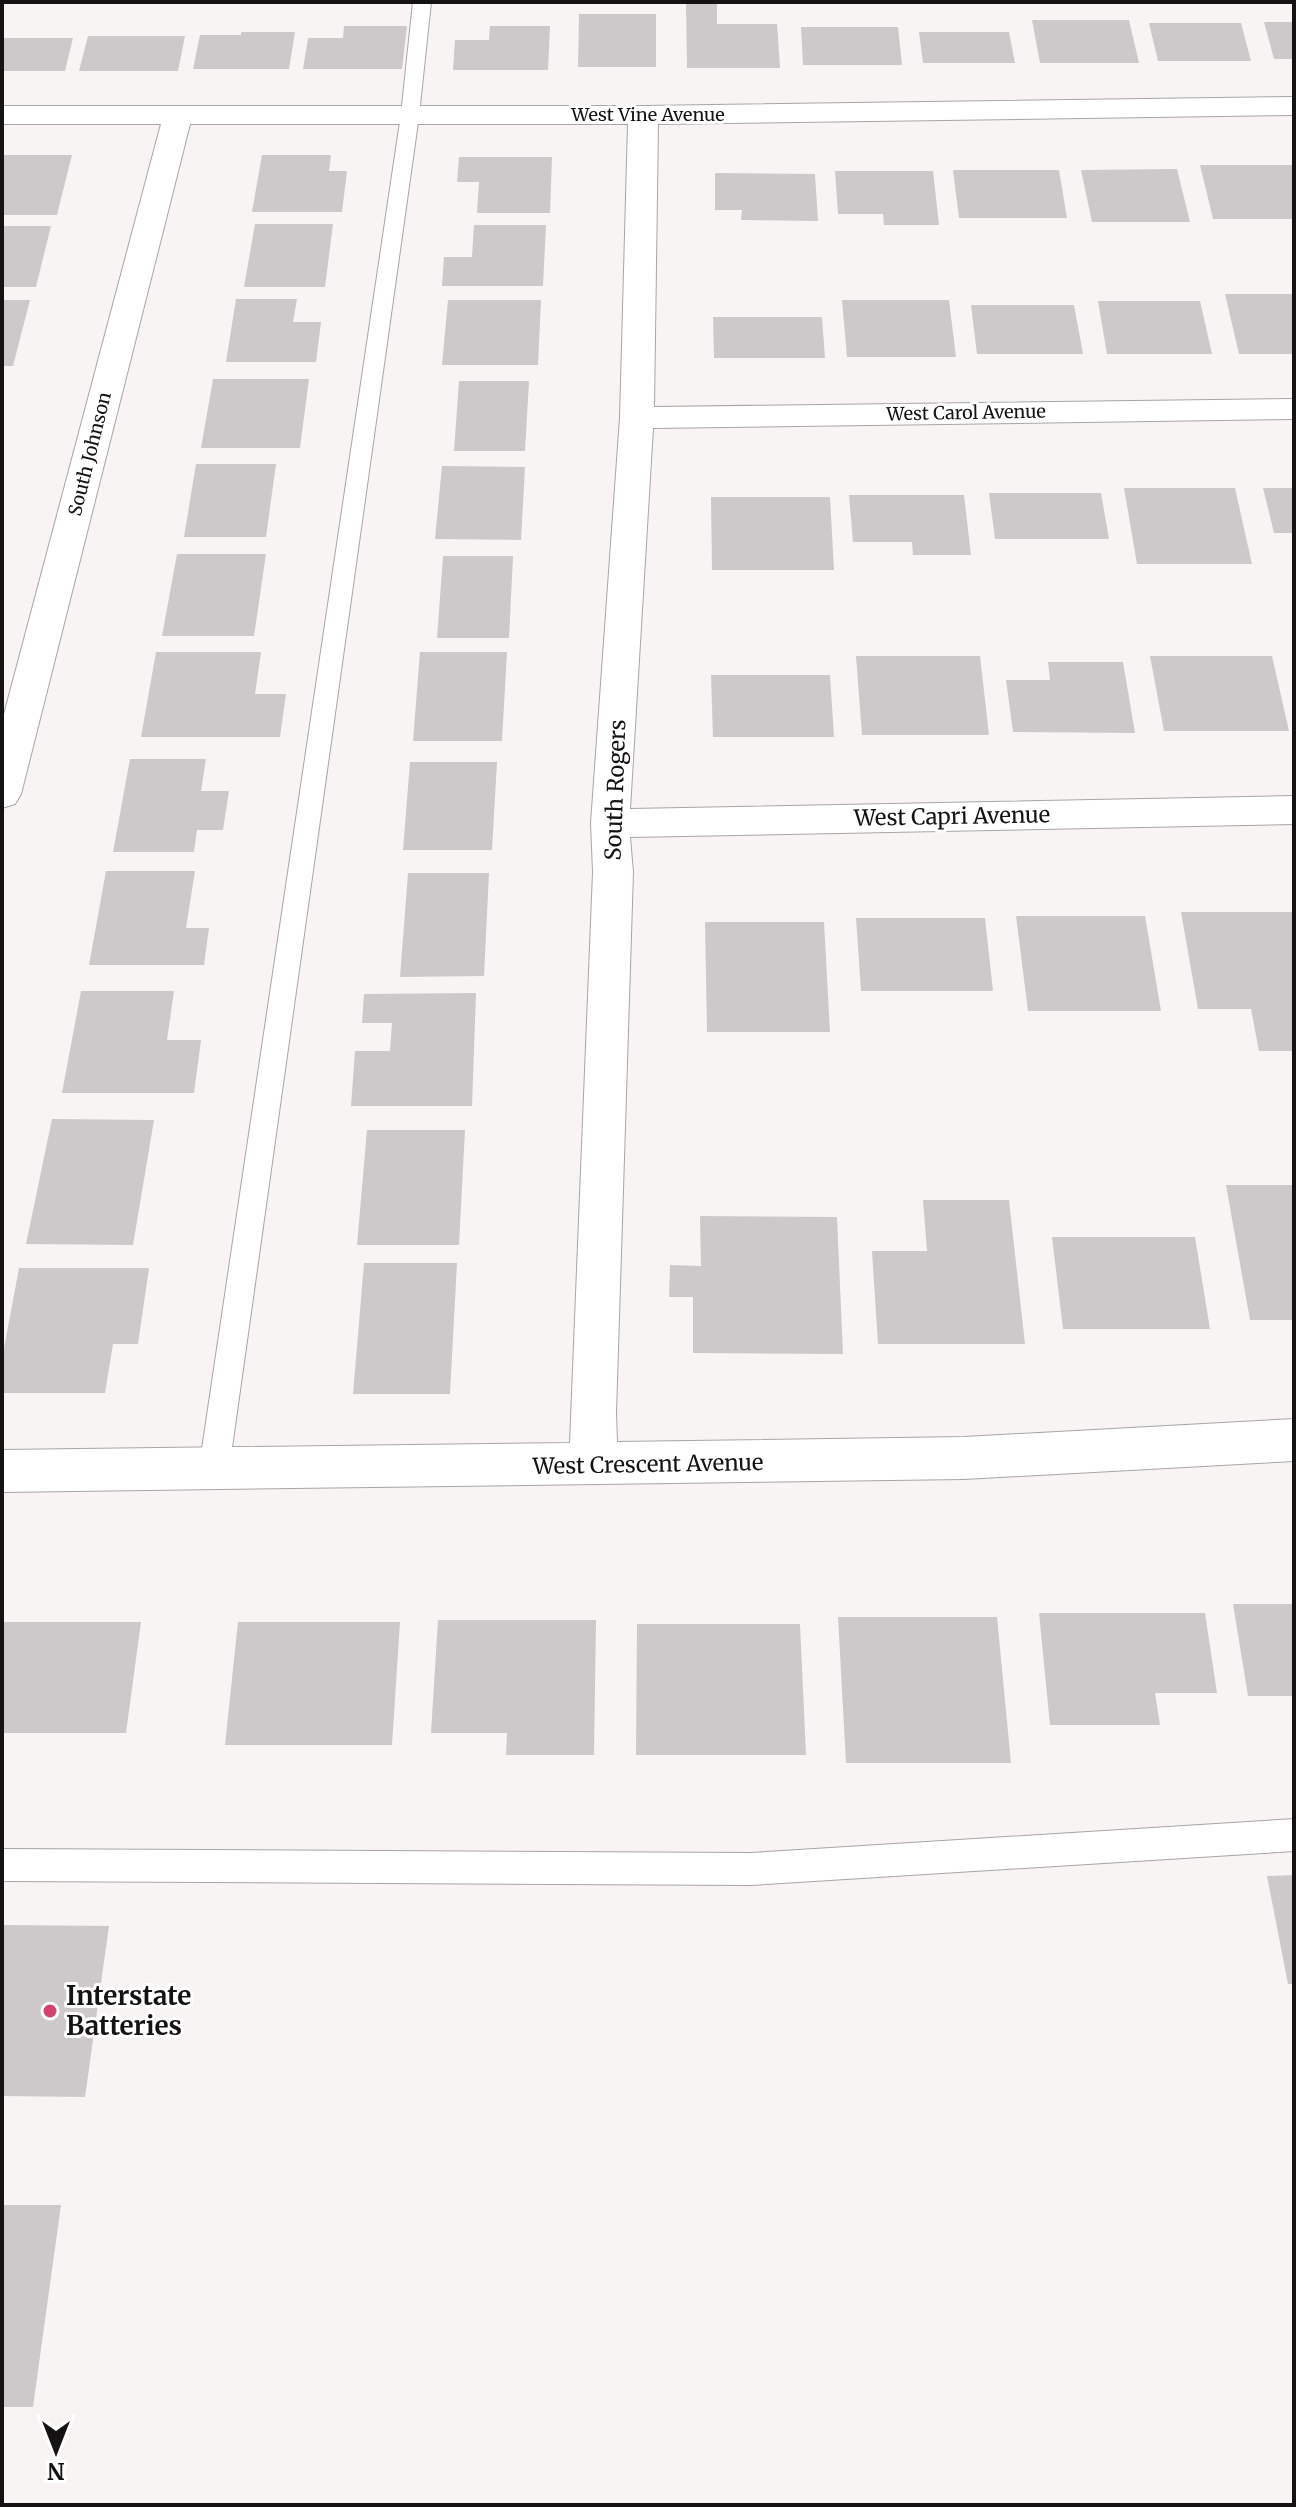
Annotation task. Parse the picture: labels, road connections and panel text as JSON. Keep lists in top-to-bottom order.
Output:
{
  "streets": {
    "street": [
      "West Vine Avenue",
      "West Carol Avenue",
      "South Johnson",
      "South Rogers",
      "West Capri Avenue",
      "West Crescent Avenue"
    ]
  },
  "crossings": [
    ["West Vine Avenue", "South Johnson"],
    ["West Vine Avenue", "South Rogers"],
    ["West Carol Avenue", "South Rogers"],
    ["South Rogers", "West Capri Avenue"],
    ["South Rogers", "West Crescent Avenue"]
  ],
  "places": ["Interstate Batteries"],
  "north": "bottom"
}
